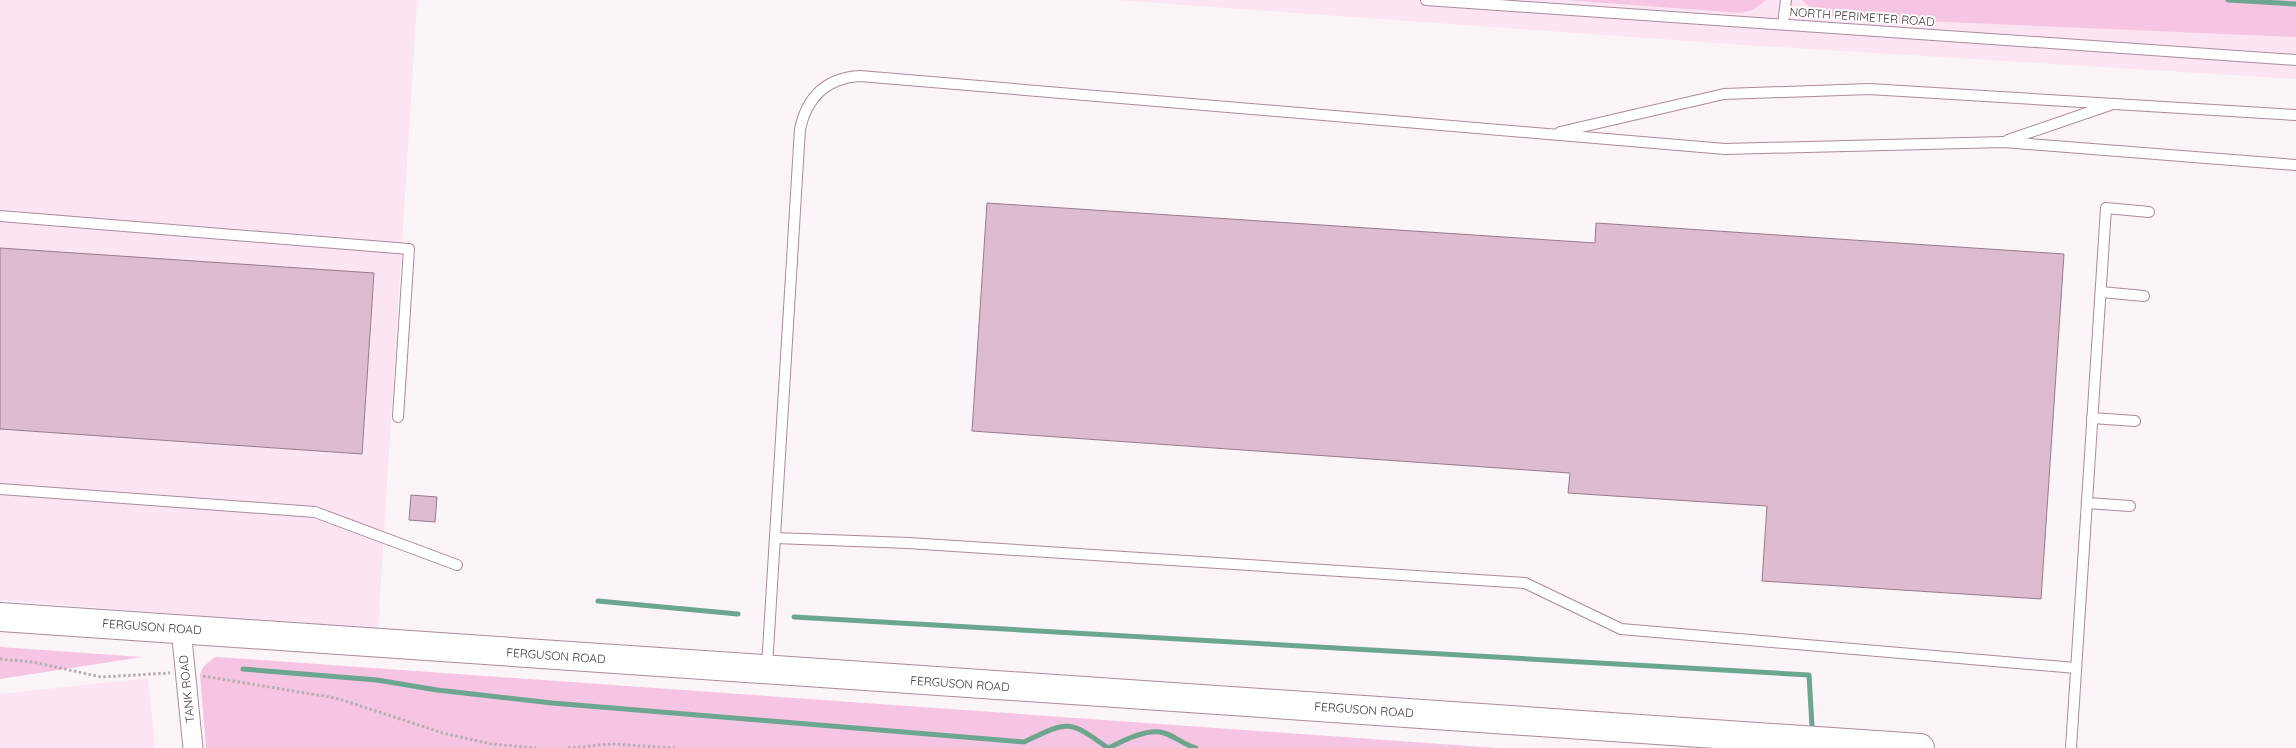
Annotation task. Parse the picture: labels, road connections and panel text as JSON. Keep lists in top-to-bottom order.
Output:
{
  "streets": {
    "street": ["FERGUSON ROAD", "TANK ROAD"],
    "lane": ["NORTH PERIMETER ROAD"]
  },
  "crossings": [
    ["FERGUSON ROAD", "TANK ROAD"]
  ]
}
